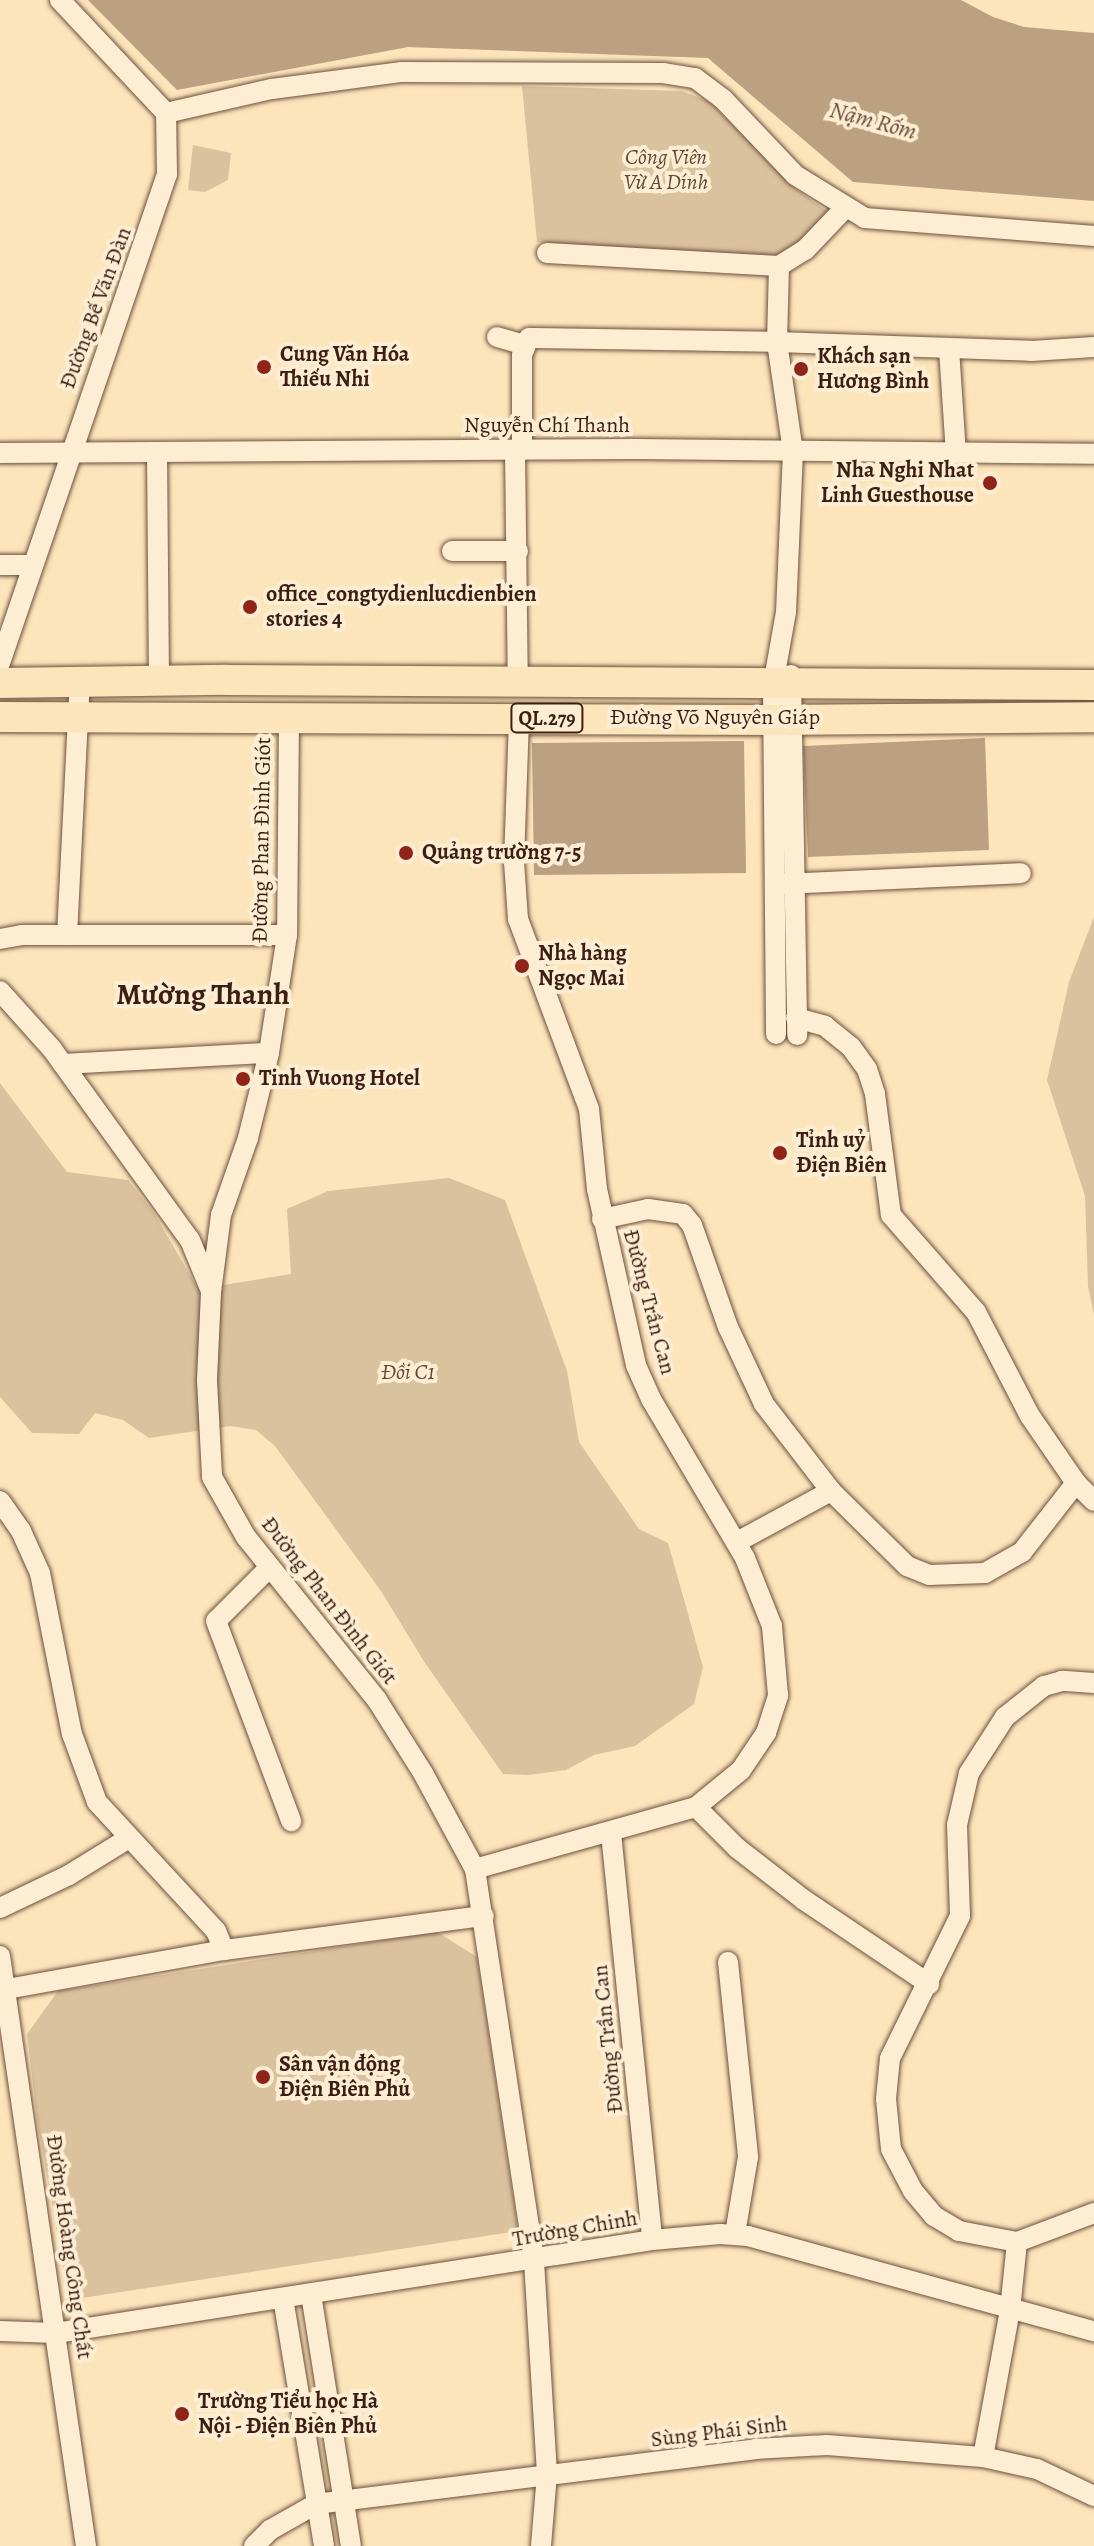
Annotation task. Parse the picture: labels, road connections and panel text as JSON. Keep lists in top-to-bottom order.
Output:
{
  "streets": {
    "highway": ["QL.279", "Đường Võ Nguyên Giáp"],
    "street": [
      "Đường Bế Văn Đàn",
      "Nguyễn Chí Thanh",
      "Đường Phan Đình Giót",
      "Đường Trần Can",
      "Trường Chinh",
      "Đường Hoàng Công Chất",
      "Sùng Phái Sinh"
    ]
  },
  "crossings": [
    ["Đường Bế Văn Đàn", "Nguyễn Chí Thanh"],
    ["Đường Võ Nguyên Giáp", "Đường Phan Đình Giót"],
    ["Đường Võ Nguyên Giáp", "Đường Trần Can"],
    ["Đường Phan Đình Giót", "Đường Trần Can"],
    ["Đường Phan Đình Giót", "Trường Chinh"],
    ["Đường Phan Đình Giót", "Sùng Phái Sinh"],
    ["Đường Trần Can", "Trường Chinh"],
    ["Trường Chinh", "Đường Hoàng Công Chất"]
  ],
  "districts": ["Mường Thanh"],
  "water": ["Nậm Rốm"],
  "parks": ["Công Viên Vừ A Dính", "Đồi C1"],
  "places": [
    "Cung Văn Hóa Thiếu Nhi",
    "Khách sạn Hương Bình",
    "Nha Nghi Nhat Linh Guesthouse",
    "office_congtydienlucdienbien stories 4",
    "Quảng trường 7-5",
    "Nhà hàng Ngọc Mai",
    "Tinh Vuong Hotel",
    "Tỉnh uỷ Điện Biên",
    "Sân vận động Điện Biên Phủ",
    "Trường Tiểu học Hà Nội - Điện Biên Phủ"
  ]
}
